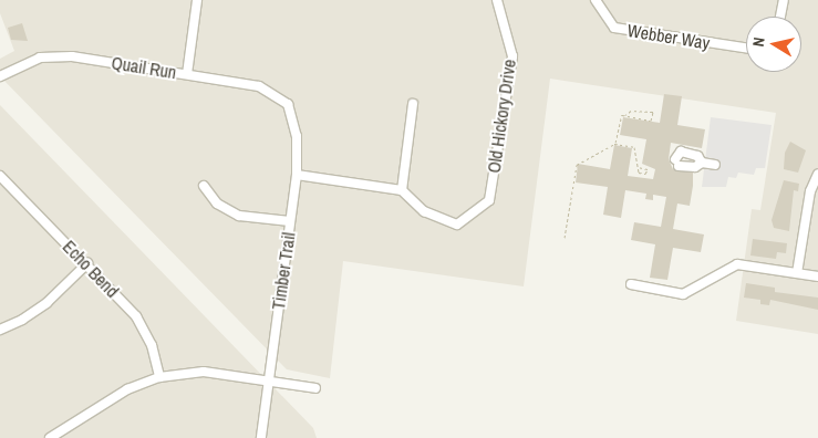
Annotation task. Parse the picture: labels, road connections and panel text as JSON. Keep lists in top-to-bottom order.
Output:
{
  "streets": {
    "street": [
      "Webber Way",
      "Quail Run",
      "Old Hickory Drive",
      "Echo Bend",
      "Timber Trail"
    ]
  },
  "crossings": [
    ["Quail Run", "Timber Trail"]
  ],
  "north": "left"
}
